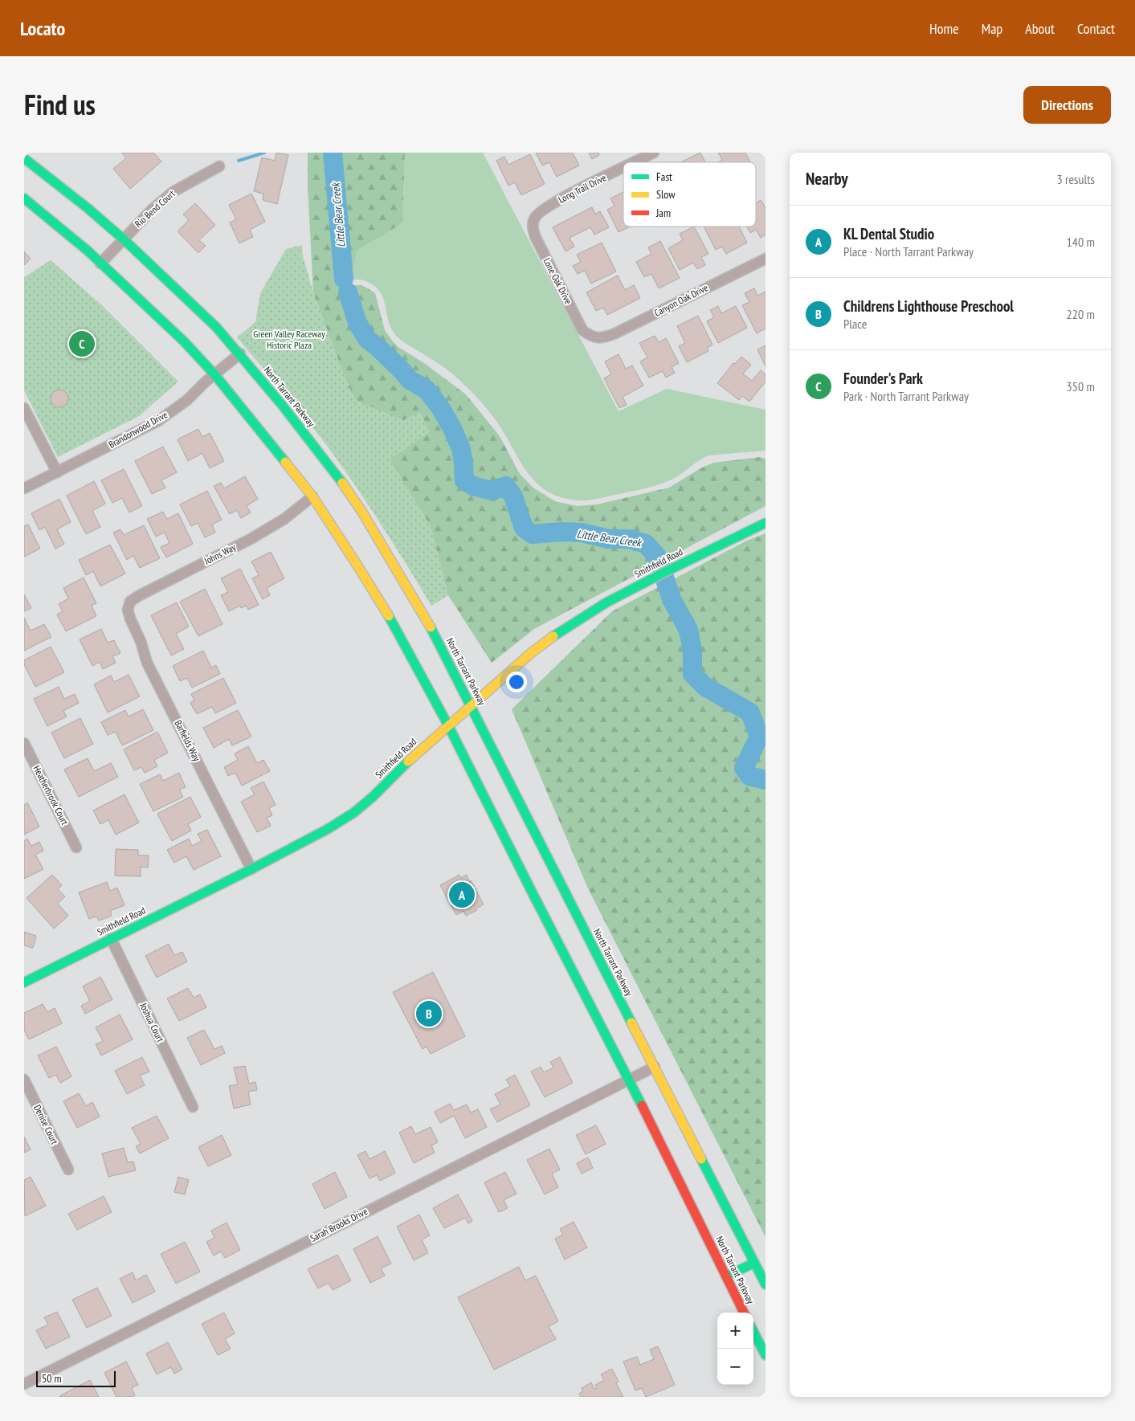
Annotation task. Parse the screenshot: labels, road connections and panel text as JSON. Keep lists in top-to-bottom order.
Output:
{
  "streets": {
    "main road": ["North Tarrant Parkway", "Smithfield Road"],
    "street": [
      "Long Trail Drive",
      "Rio Bend Court",
      "Lone Oak Drive",
      "Canyon Oak Drive",
      "Brandonwood Drive",
      "Johns Way",
      "Barfields Way",
      "Heatherbrook Court",
      "Joshua Court",
      "Denise Court",
      "Sarah Brooks Drive"
    ]
  },
  "crossings": [
    ["Long Trail Drive", "Lone Oak Drive"],
    ["Rio Bend Court", "North Tarrant Parkway"],
    ["Lone Oak Drive", "Canyon Oak Drive"],
    ["North Tarrant Parkway", "Brandonwood Drive"],
    ["North Tarrant Parkway", "Johns Way"],
    ["North Tarrant Parkway", "Smithfield Road"],
    ["North Tarrant Parkway", "Sarah Brooks Drive"],
    ["Johns Way", "Barfields Way"],
    ["Smithfield Road", "Barfields Way"],
    ["Smithfield Road", "Joshua Court"]
  ],
  "water": ["Little Bear Creek"],
  "parks": ["Green Valley Raceway Historic Plaza"],
  "legend": ["Fast", "Slow", "Jam"],
  "scale_bar": "50 m",
  "page": {
    "header": "Locato",
    "nav": [
      "Home",
      "Map",
      "About",
      "Contact"
    ],
    "title": "Find us",
    "buttons": "Directions",
    "heading": ["Nearby", "3 results"],
    "list": [
      {
        "mark": "A",
        "name": "KL Dental Studio",
        "note": "Place · North Tarrant Parkway",
        "value": "140 m"
      },
      {
        "mark": "B",
        "name": "Childrens Lighthouse Preschool",
        "note": "Place",
        "value": "220 m"
      },
      {
        "mark": "C",
        "name": "Founder's Park",
        "note": "Park · North Tarrant Parkway",
        "value": "350 m"
      }
    ],
    "pins": ["C", "A", "B"],
    "map_buttons": ["+", "−"],
    "scale": "50 m"
  }
}
